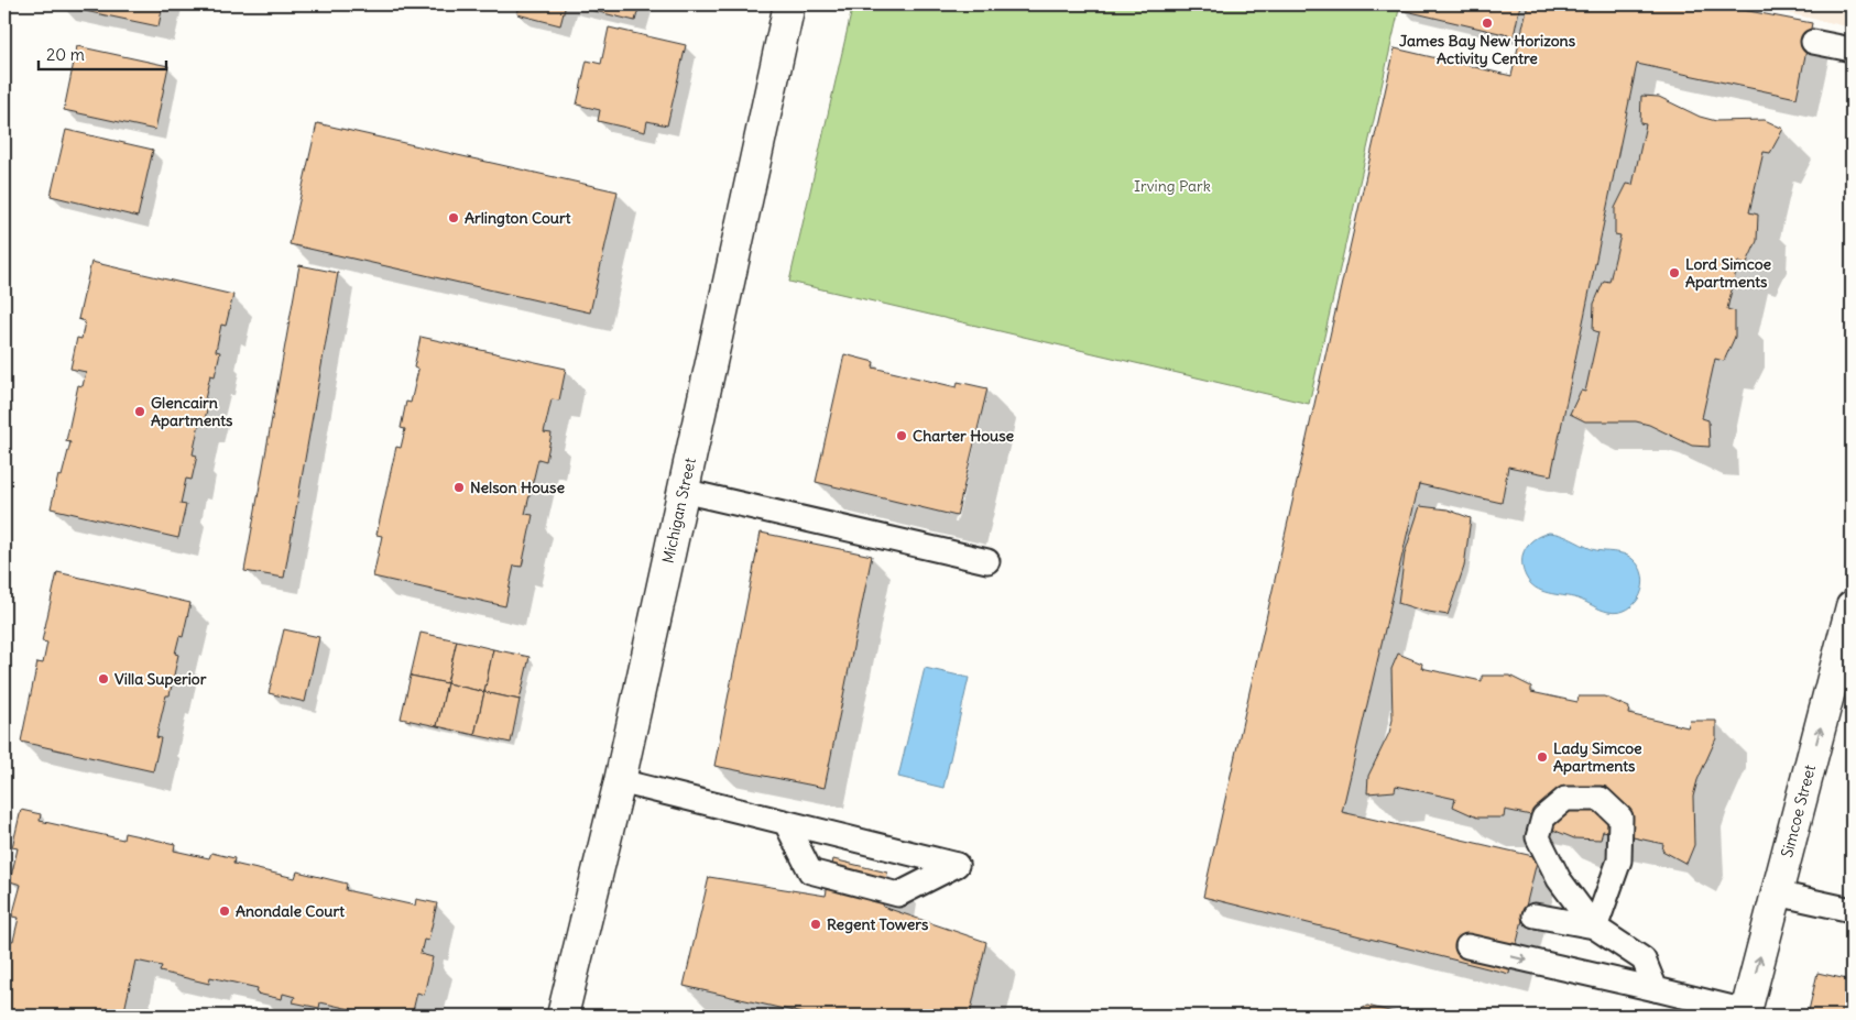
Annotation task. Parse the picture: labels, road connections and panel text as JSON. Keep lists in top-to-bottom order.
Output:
{
  "streets": {
    "street": ["Michigan Street", "Simcoe Street"]
  },
  "one_way": ["Simcoe Street"],
  "parks": ["Irving Park"],
  "places": [
    "James Bay New Horizons Activity Centre",
    "Arlington Court",
    "Lord Simcoe Apartments",
    "Glencairn Apartments",
    "Charter House",
    "Nelson House",
    "Villa Superior",
    "Lady Simcoe Apartments",
    "Anondale Court",
    "Regent Towers"
  ],
  "scale_bar": "20 m"
}
